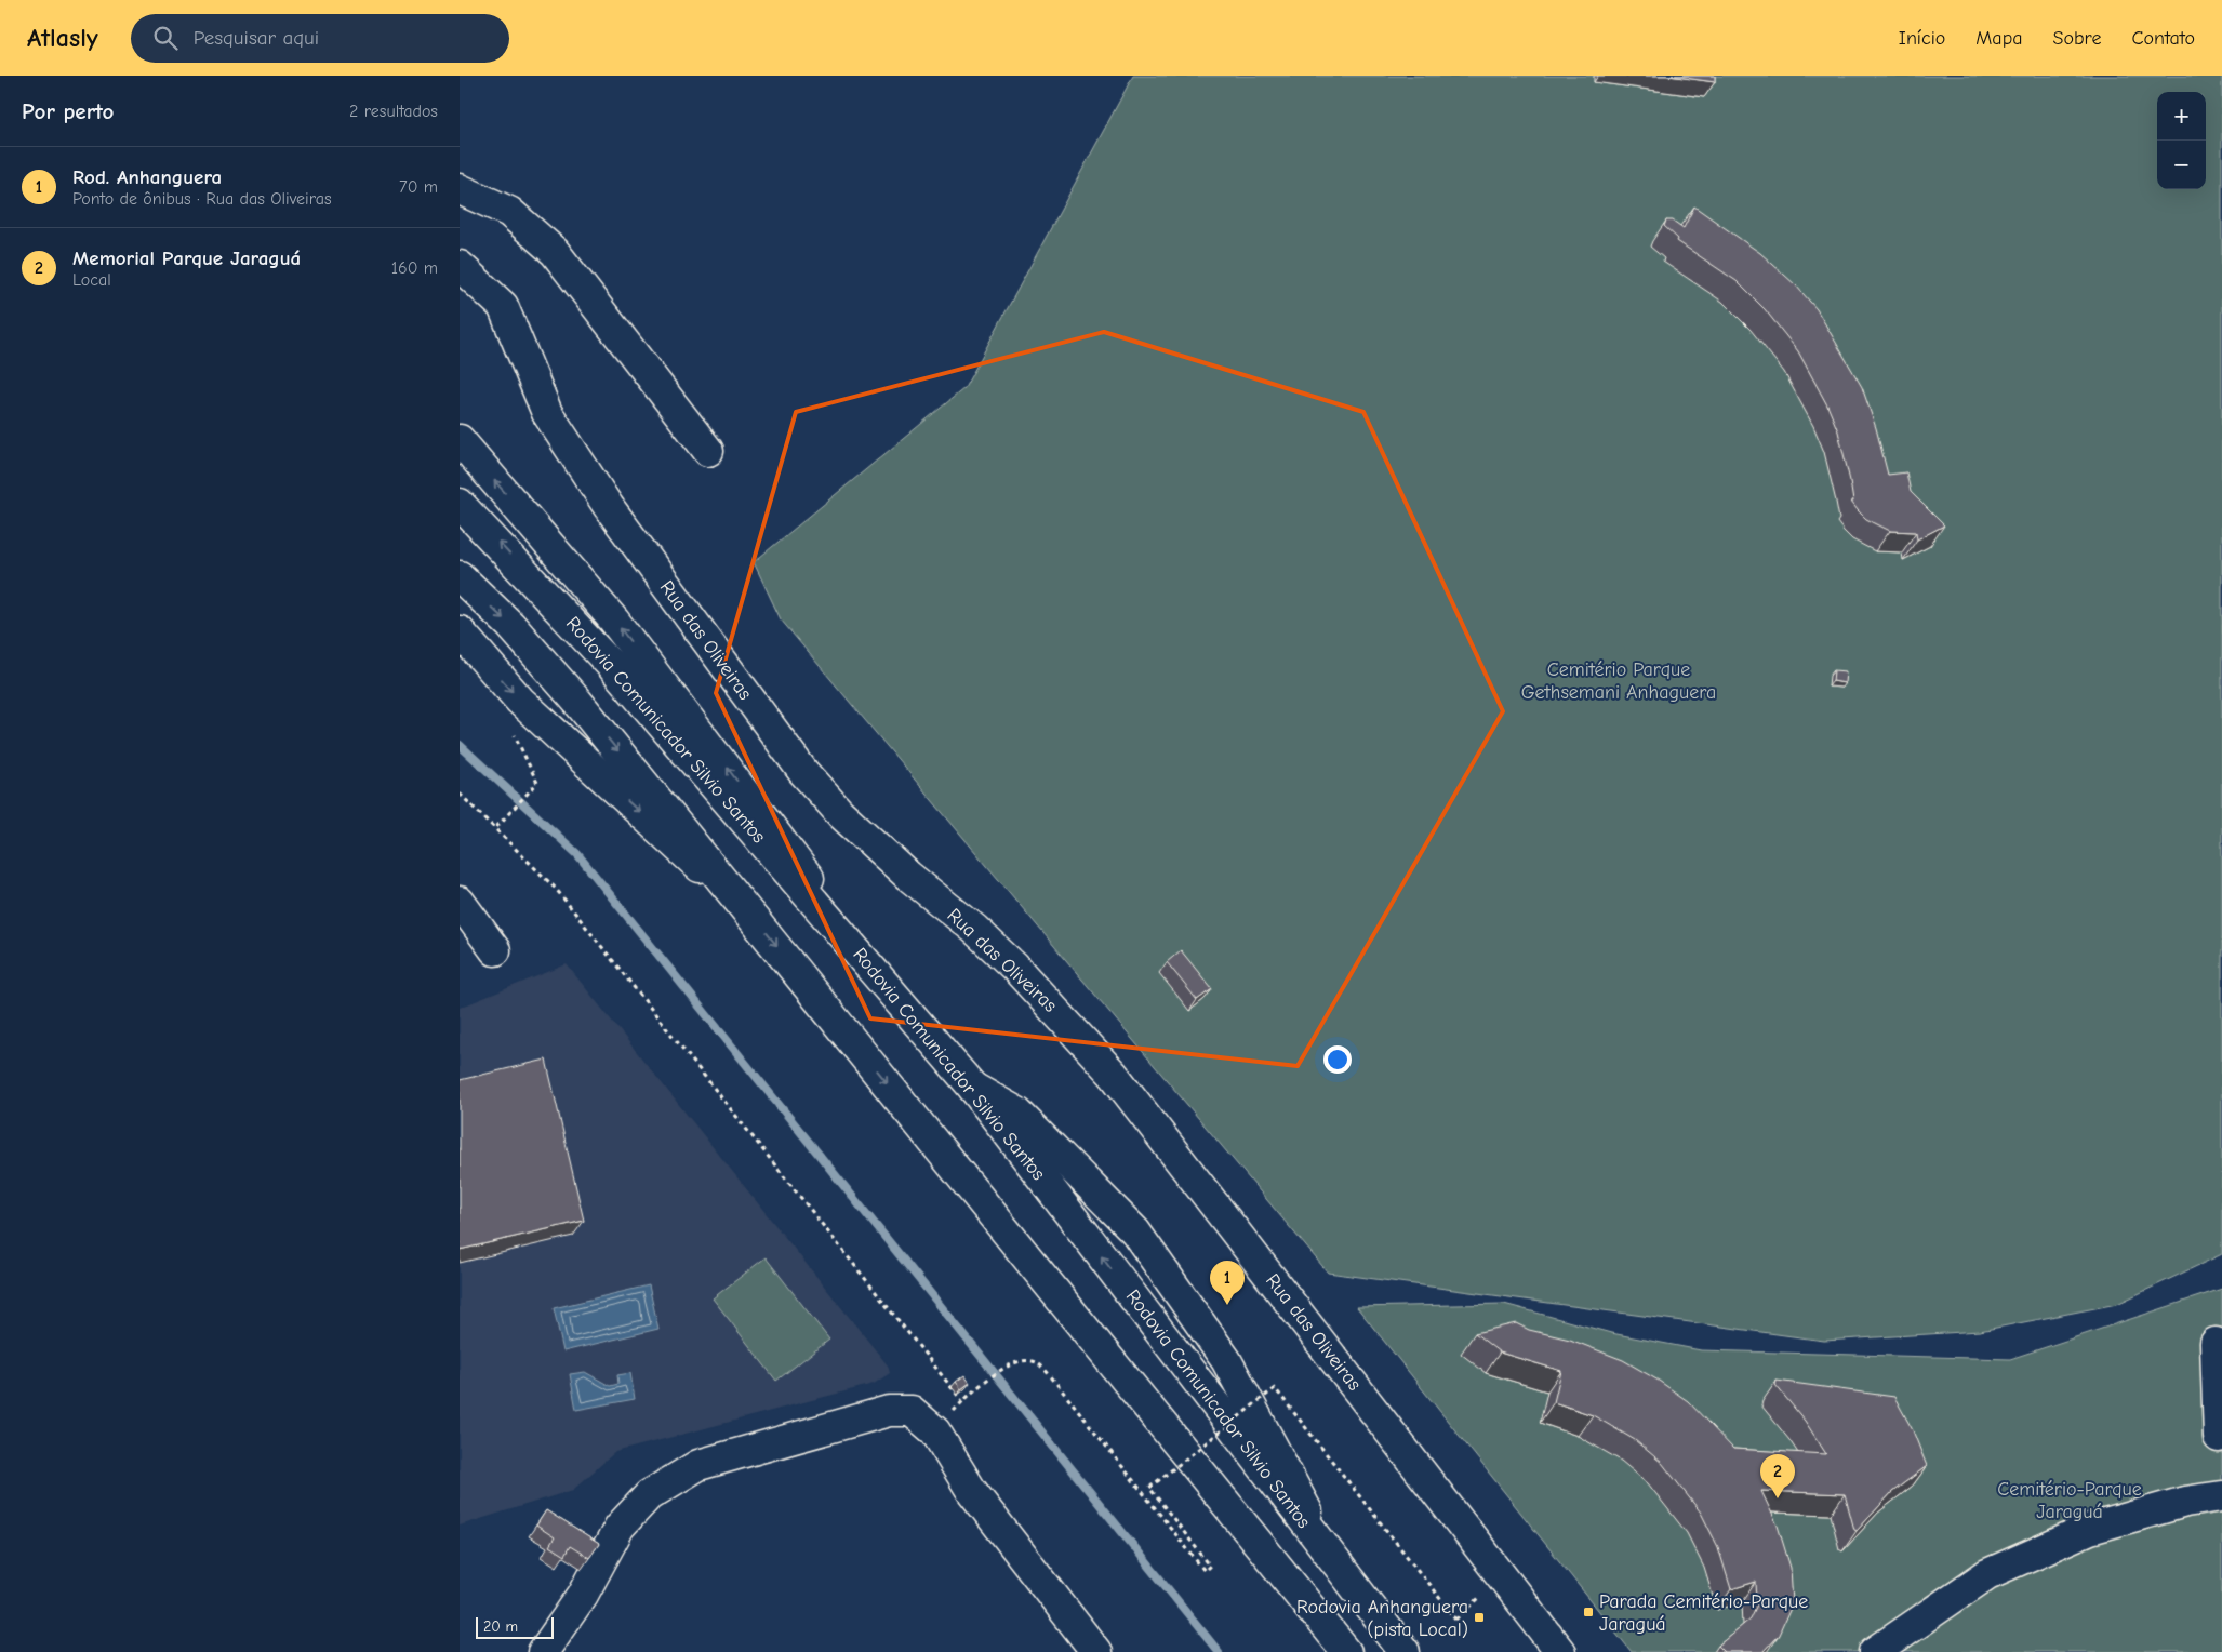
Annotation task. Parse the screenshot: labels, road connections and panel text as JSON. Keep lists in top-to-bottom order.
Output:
{
  "streets": {
    "main road": ["Rua das Oliveiras", "Rodovia Comunicador Silvio Santos"]
  },
  "parks": ["Cemitério Parque Gethsemani Anhaguera", "Cemitério-Parque Jaraguá"],
  "places": {
    "transit": ["Parada Cemitério-Parque Jaraguá", "Rodovia Anhanguera (pista Local)"]
  },
  "scale_bar": "20 m",
  "page": {
    "header": "Atlasly",
    "search": "Pesquisar aqui",
    "nav": [
      "Início",
      "Mapa",
      "Sobre",
      "Contato"
    ],
    "heading": ["Por perto", "2 resultados"],
    "map_buttons": ["+", "−"],
    "list": [
      {
        "mark": "1",
        "name": "Rod. Anhanguera",
        "note": "Ponto de ônibus · Rua das Oliveiras",
        "value": "70 m"
      },
      {
        "mark": "2",
        "name": "Memorial Parque Jaraguá",
        "note": "Local",
        "value": "160 m"
      }
    ],
    "pins": ["1", "2"],
    "scale": "20 m"
  }
}
